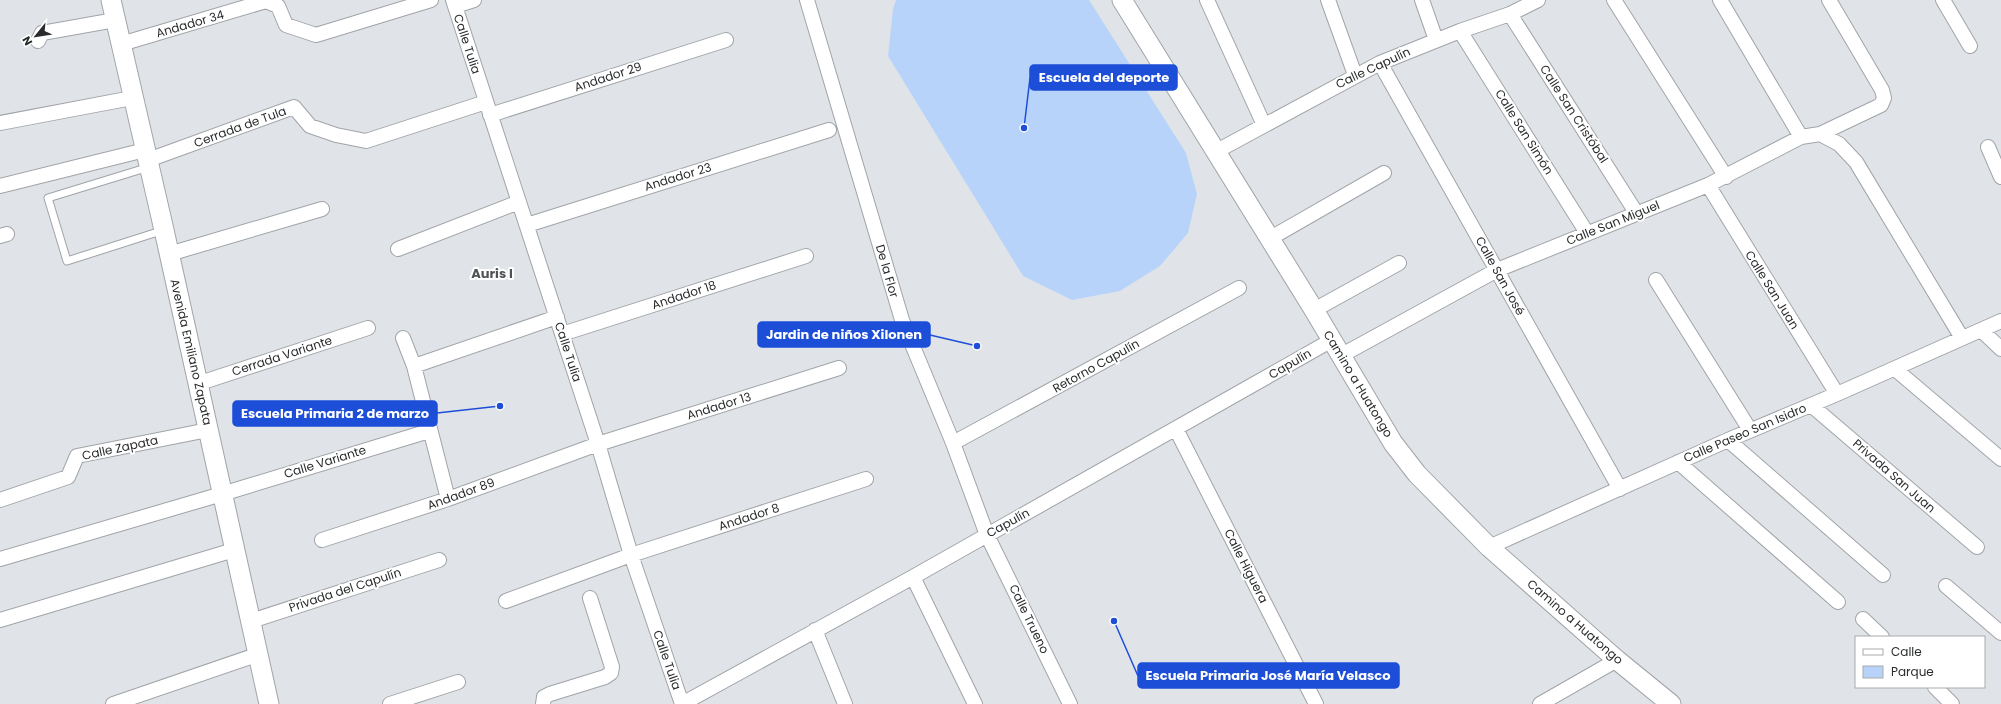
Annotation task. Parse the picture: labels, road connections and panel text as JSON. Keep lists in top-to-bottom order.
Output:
{
  "streets": {
    "main road": ["Avenida Emiliano Zapata", "Camino a Huatongo"],
    "street": [
      "Andador 34",
      "Calle Tulia",
      "Calle Capulín",
      "Andador 29",
      "Calle San Cristóbal",
      "Cerrada de Tula",
      "Calle San Simón",
      "Andador 23",
      "Calle San Miguel",
      "De la Flor",
      "Calle San José",
      "Calle San Juan",
      "Andador 18",
      "Cerrada Variante",
      "Capulín",
      "Retorno Capulín",
      "Andador 13",
      "Calle Paseo San Isidro",
      "Calle Zapata",
      "Calle Variante",
      "Privada San Juan",
      "Andador 89",
      "Andador 8",
      "Calle Higuera",
      "Privada del Capulín",
      "Calle Trueno"
    ]
  },
  "crossings": [
    ["Andador 34", "Avenida Emiliano Zapata"],
    ["Calle Tulia", "Andador 29"],
    ["Calle Tulia", "Cerrada de Tula"],
    ["Calle Tulia", "Andador 23"],
    ["Calle Tulia", "Andador 18"],
    ["Calle Tulia", "Capulín"],
    ["Calle Tulia", "Andador 13"],
    ["Calle Tulia", "Andador 89"],
    ["Calle Tulia", "Andador 8"],
    ["Calle Capulín", "Calle San Cristóbal"],
    ["Calle Capulín", "Calle San Simón"],
    ["Calle Capulín", "Calle San José"],
    ["Calle Capulín", "Camino a Huatongo"],
    ["Andador 29", "Cerrada de Tula"],
    ["Calle San Cristóbal", "Calle San Miguel"],
    ["Cerrada de Tula", "Avenida Emiliano Zapata"],
    ["Calle San Simón", "Calle San Miguel"],
    ["Calle San Miguel", "Calle San José"],
    ["Calle San Miguel", "Calle San Juan"],
    ["Calle San Miguel", "Capulín"],
    ["Calle San Miguel", "Camino a Huatongo"],
    ["De la Flor", "Capulín"],
    ["De la Flor", "Retorno Capulín"],
    ["De la Flor", "Calle Trueno"],
    ["Calle San José", "Calle Paseo San Isidro"],
    ["Calle San Juan", "Calle Paseo San Isidro"],
    ["Avenida Emiliano Zapata", "Cerrada Variante"],
    ["Avenida Emiliano Zapata", "Calle Zapata"],
    ["Avenida Emiliano Zapata", "Calle Variante"],
    ["Avenida Emiliano Zapata", "Privada del Capulín"],
    ["Capulín", "Camino a Huatongo"],
    ["Capulín", "Calle Higuera"],
    ["Capulín", "Calle Trueno"],
    ["Camino a Huatongo", "Calle Paseo San Isidro"],
    ["Andador 13", "Andador 89"],
    ["Calle Paseo San Isidro", "Privada San Juan"]
  ],
  "districts": ["Auris I"],
  "places": [
    "Escuela del deporte",
    "Jardin de niños Xilonen",
    "Escuela Primaria 2 de marzo",
    "Escuela Primaria José María Velasco"
  ],
  "legend": ["Calle", "Parque"],
  "north": "bottom left"
}
